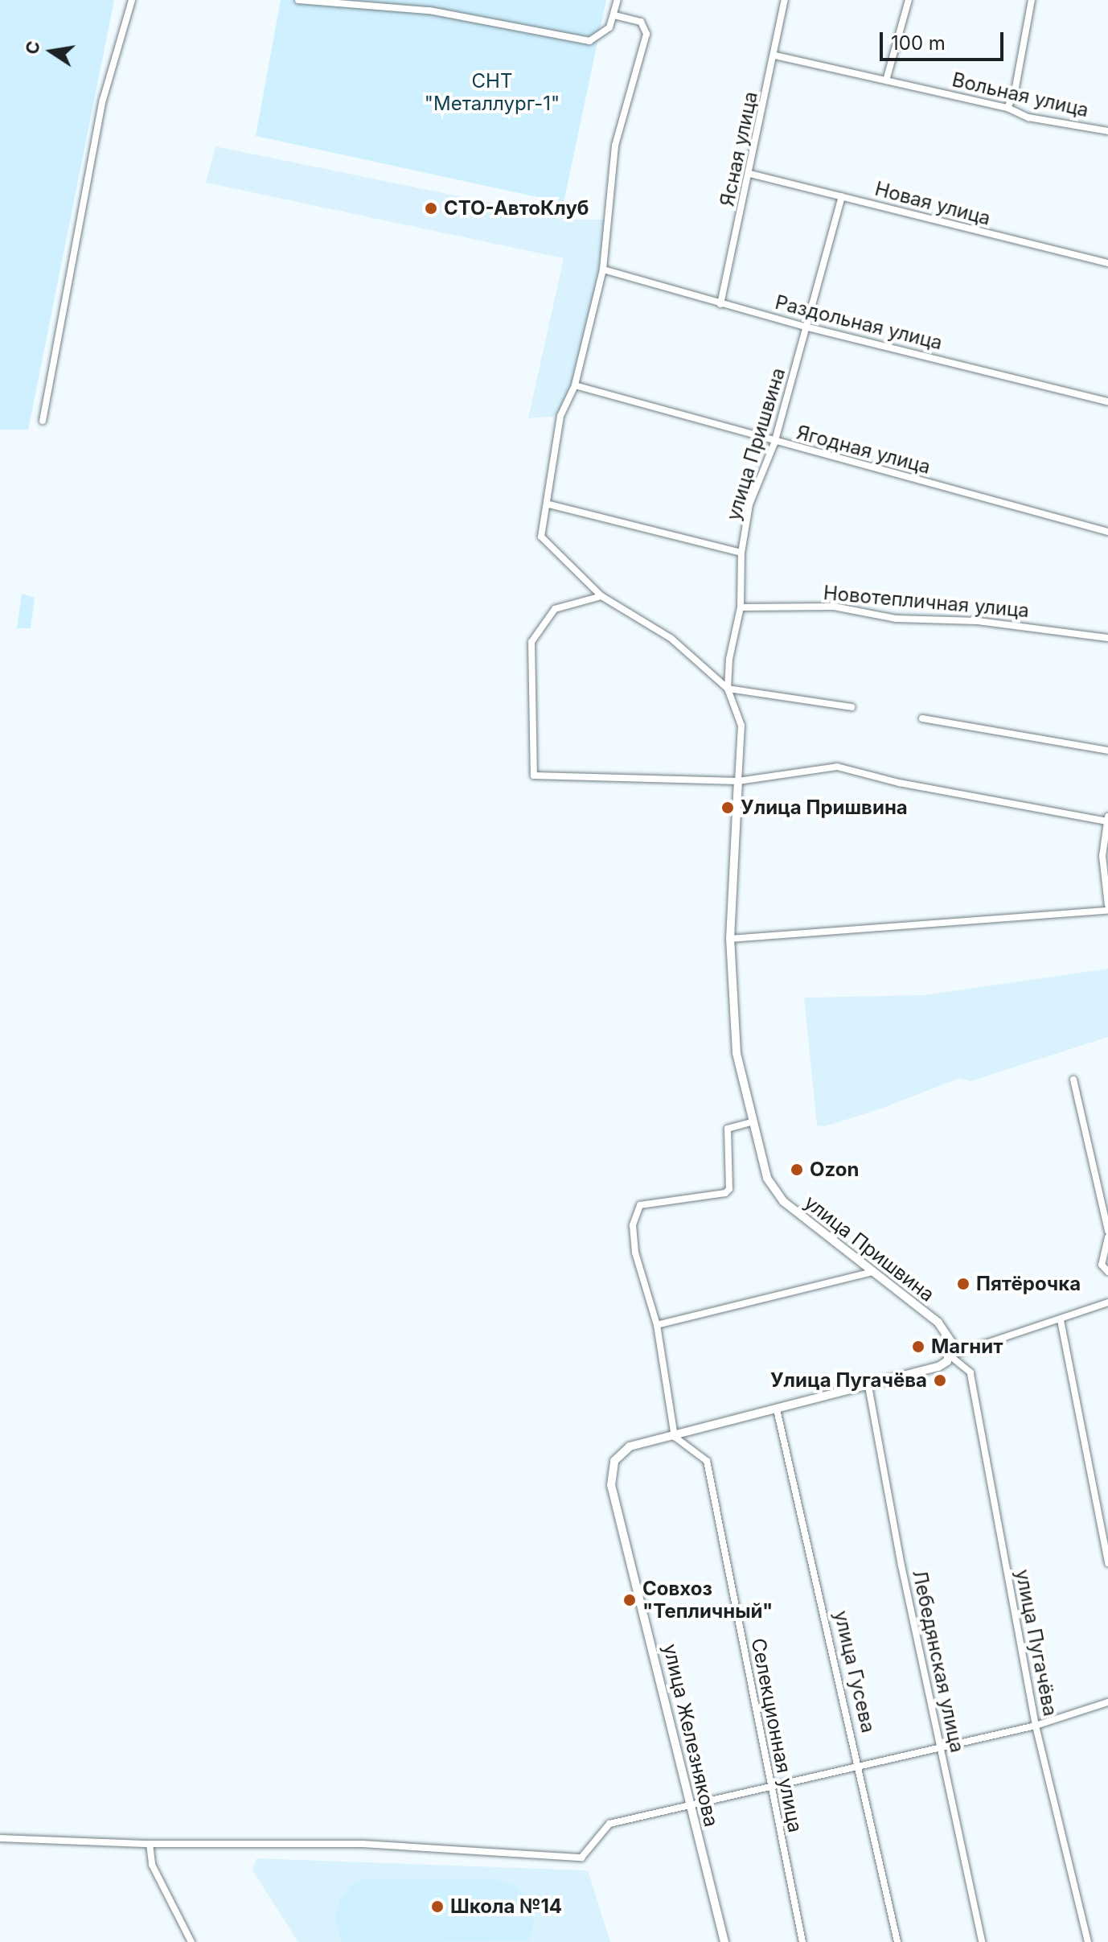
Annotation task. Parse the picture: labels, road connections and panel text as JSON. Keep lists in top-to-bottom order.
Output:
{
  "streets": {
    "street": [
      "Вольная улица",
      "Ясная улица",
      "Новая улица",
      "Раздольная улица",
      "улица Пришвина",
      "Ягодная улица",
      "Новотепличная улица",
      "улица Пугачёва",
      "Лебедянская улица",
      "улица Гусева",
      "улица Железнякова",
      "Селекционная улица"
    ]
  },
  "crossings": [
    ["Вольная улица", "Ясная улица"],
    ["Ясная улица", "Новая улица"],
    ["Ясная улица", "Раздольная улица"],
    ["Новая улица", "улица Пришвина"],
    ["Раздольная улица", "улица Пришвина"],
    ["улица Пришвина", "Ягодная улица"],
    ["улица Пришвина", "Новотепличная улица"],
    ["улица Пришвина", "улица Пугачёва"],
    ["улица Железнякова", "Селекционная улица"]
  ],
  "parks": ["СНТ \"Металлург-1\""],
  "places": [
    "СТО-АвтоКлуб",
    "Улица Пришвина",
    "Ozon",
    "Пятёрочка",
    "Магнит",
    "Улица Пугачёва",
    "Совхоз \"Тепличный\"",
    "Школа №14"
  ],
  "scale_bar": "100 m",
  "north": "left"
}
